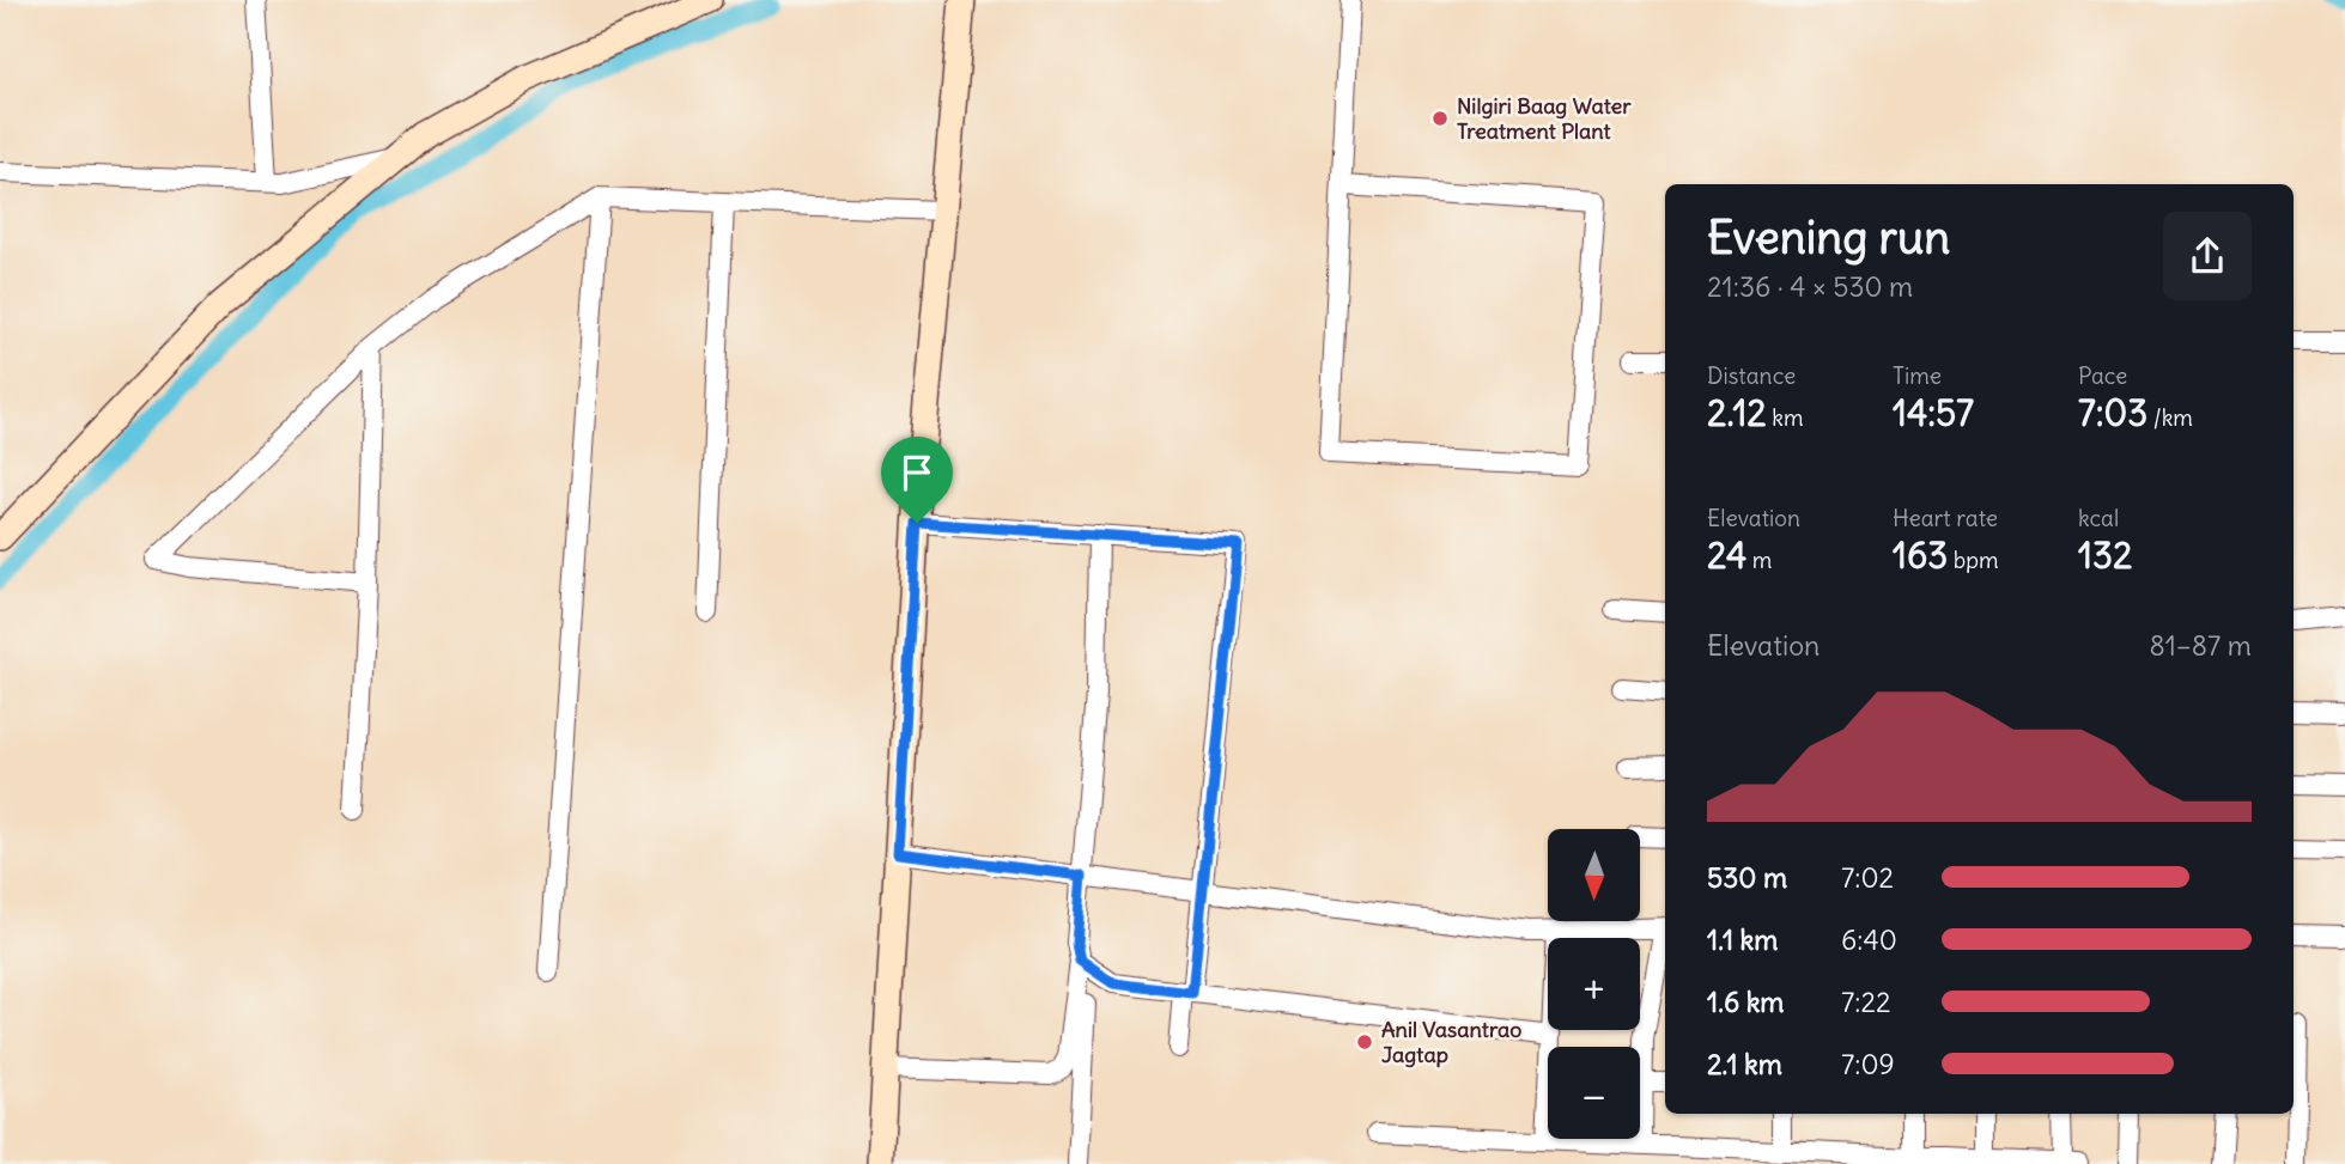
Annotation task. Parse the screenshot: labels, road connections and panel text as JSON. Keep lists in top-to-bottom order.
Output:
{
  "places": ["Nilgiri Baag Water Treatment Plant", "Anil Vasantrao Jagtap"],
  "north": "bottom",
  "page": {
    "heading": ["Evening run", "21:36 · 4 × 530 m"],
    "stats": [
      ["Distance", "2.12 km"],
      ["Time", "14:57"],
      ["Pace", "7:03 /km"],
      ["Elevation", "24 m"],
      ["Heart rate", "163 bpm"],
      ["kcal", "132"]
    ],
    "chart": ["Elevation", "81–87 m"],
    "map_buttons": ["+", "−"],
    "list": [
      {
        "name": "530 m",
        "note": "7:02"
      },
      {
        "name": "1.1 km",
        "note": "6:40"
      },
      {
        "name": "1.6 km",
        "note": "7:22"
      },
      {
        "name": "2.1 km",
        "note": "7:09"
      }
    ]
  }
}
